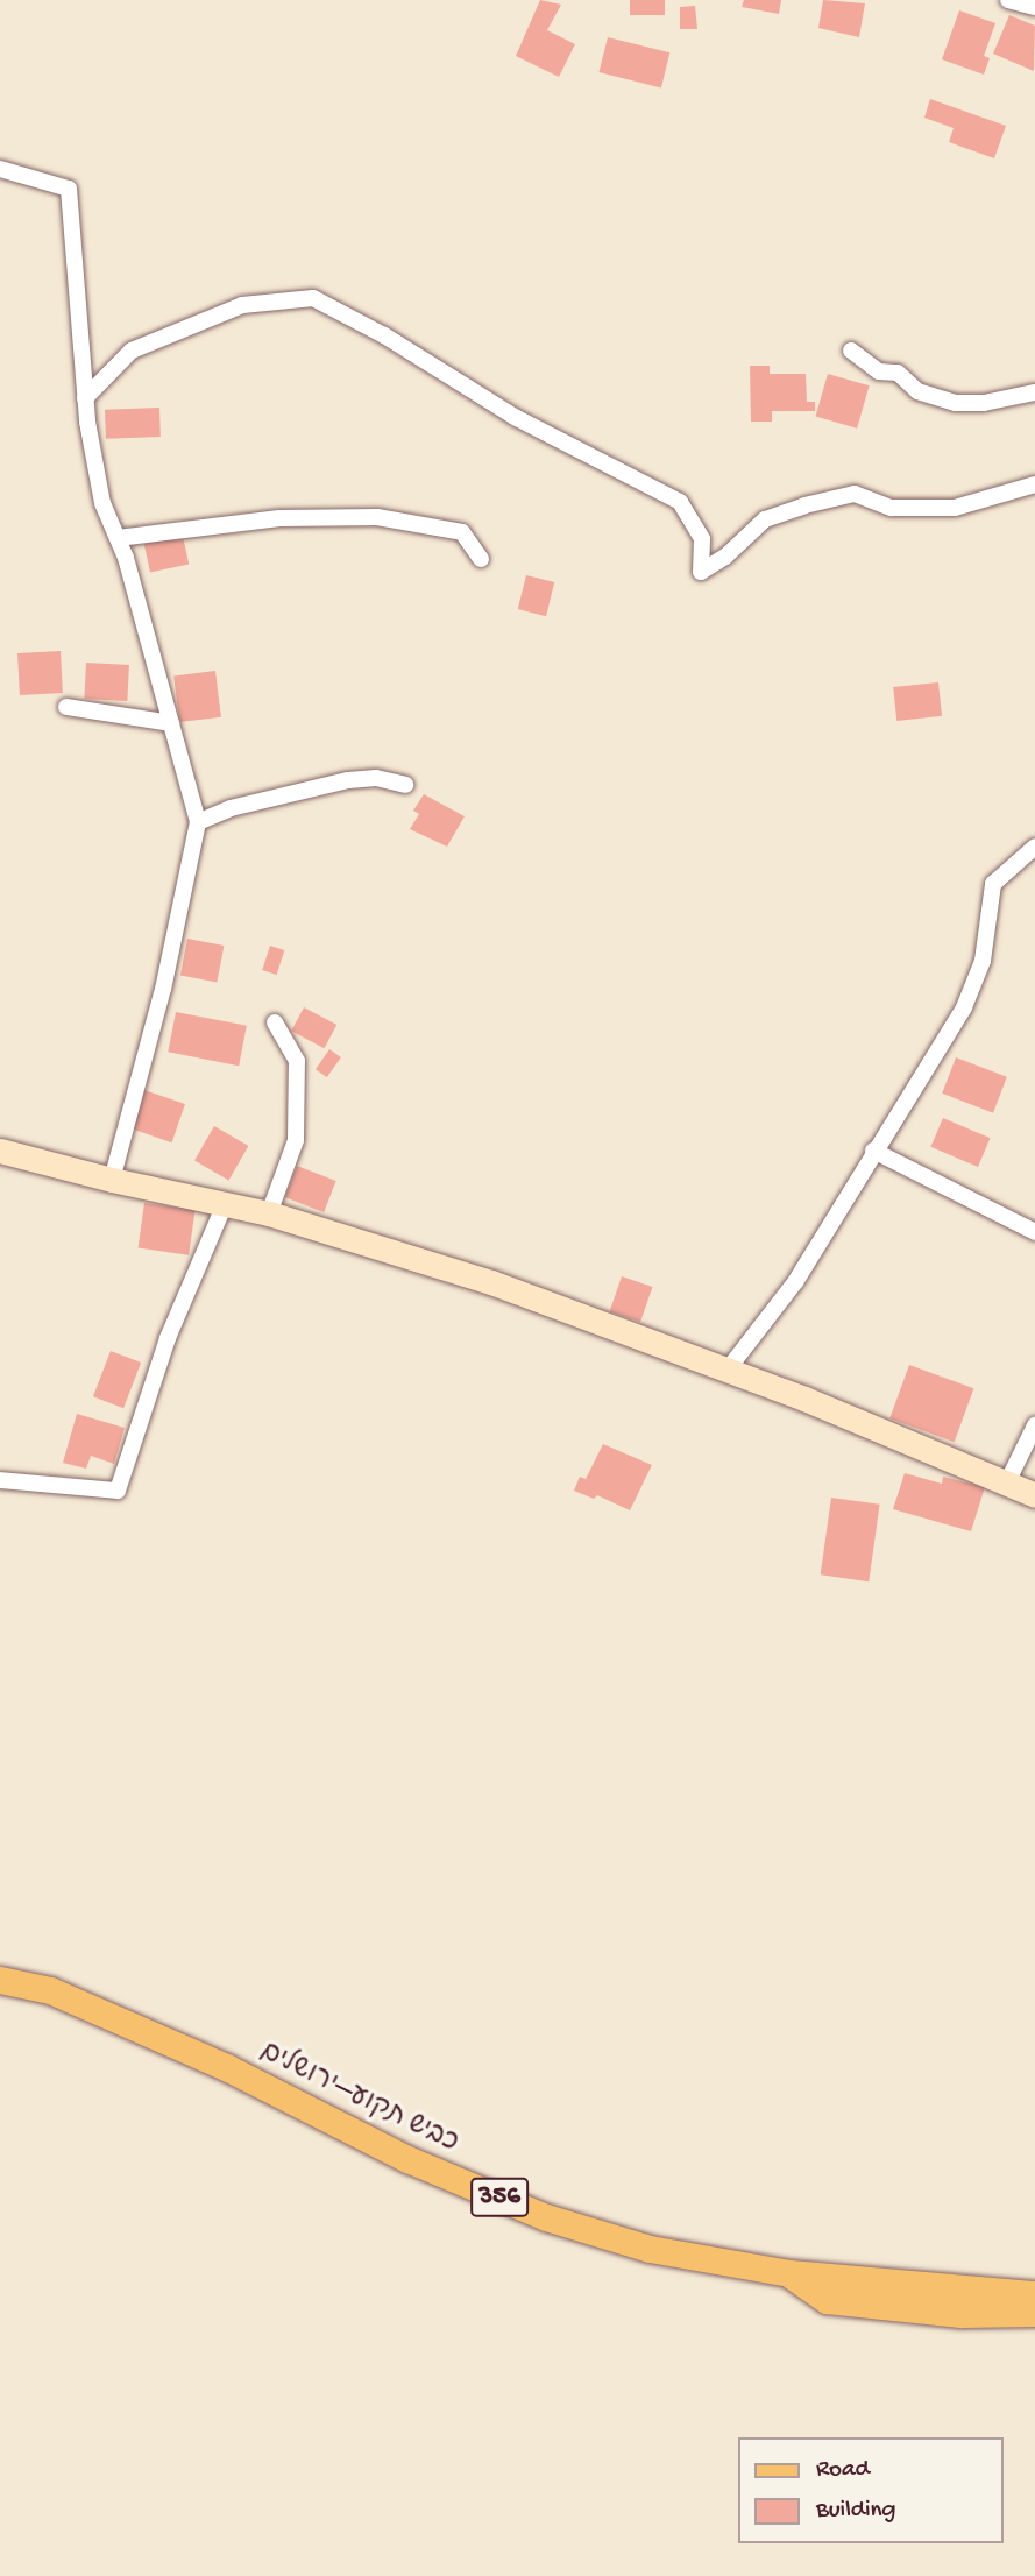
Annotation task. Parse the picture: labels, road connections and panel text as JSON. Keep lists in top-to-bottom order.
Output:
{
  "streets": {
    "main road": ["כביש תקוע–ירושלים", "356"]
  },
  "legend": ["Road", "Building"]
}
